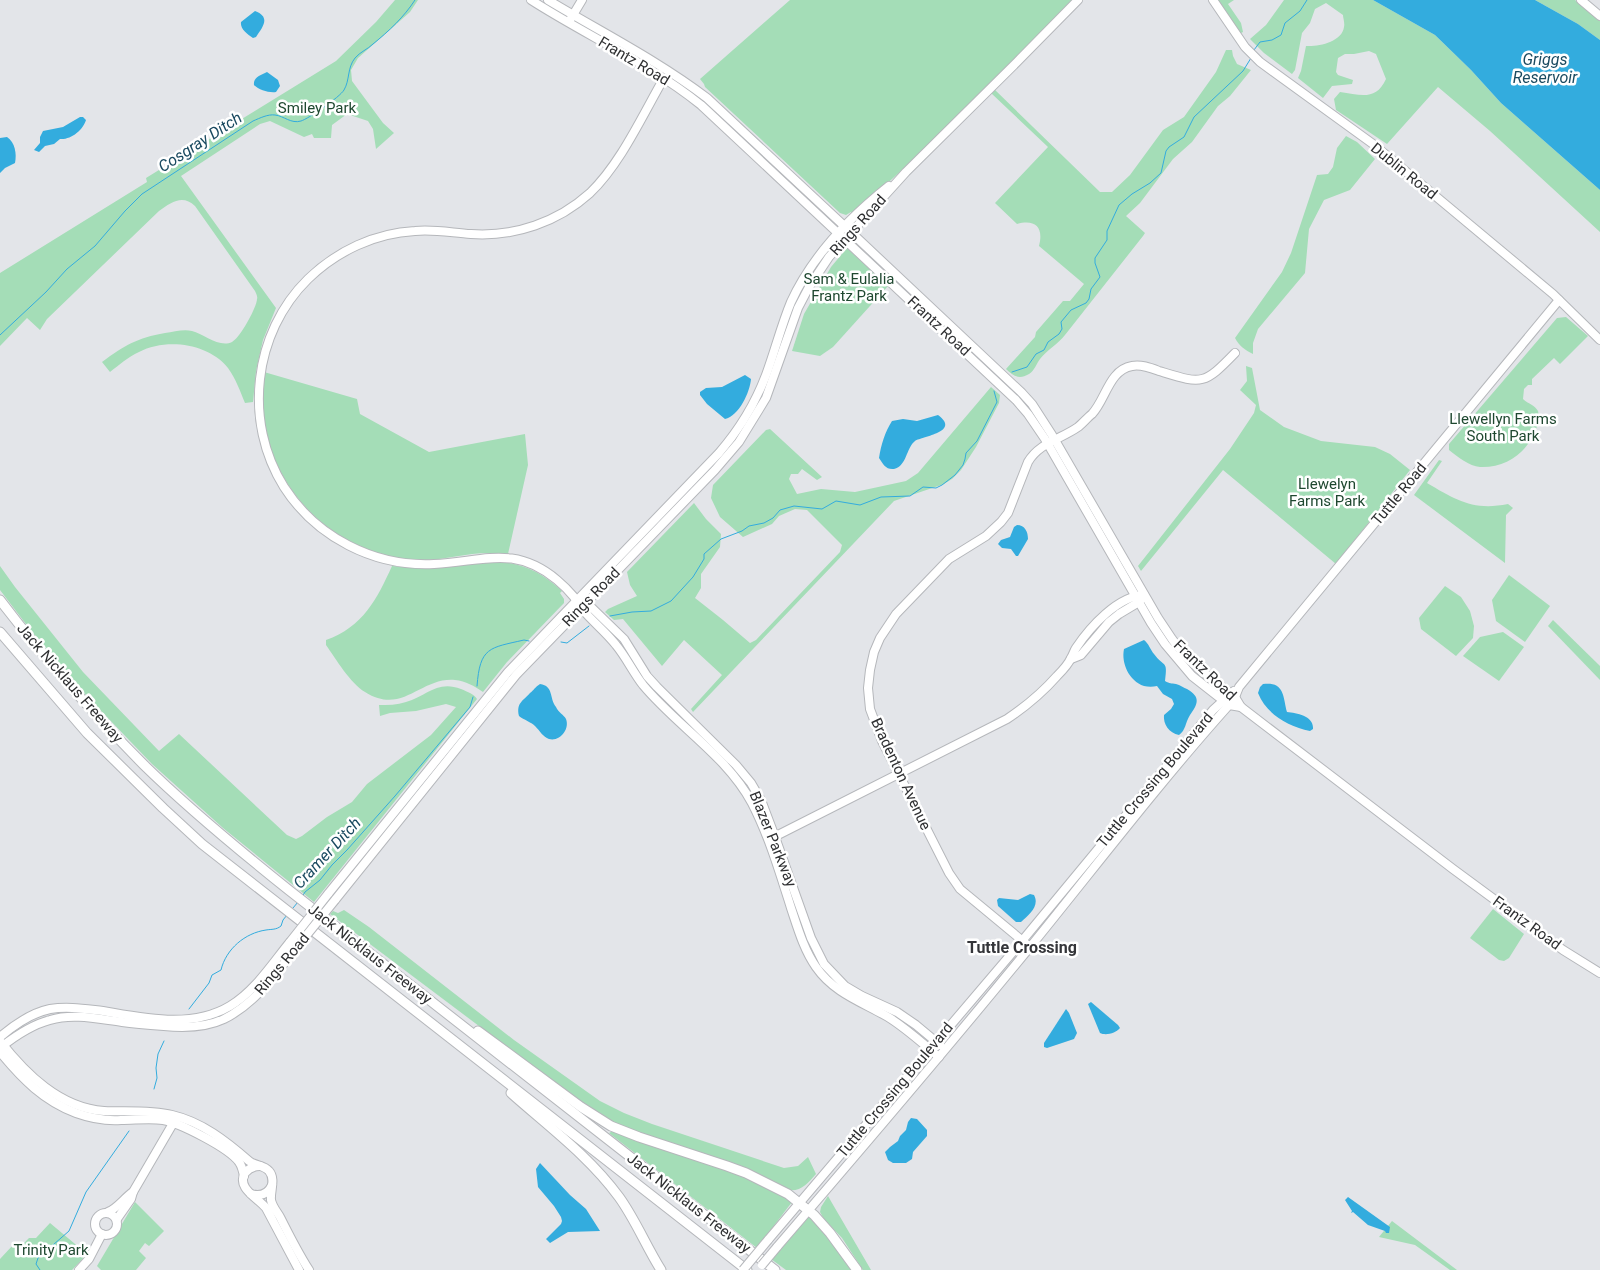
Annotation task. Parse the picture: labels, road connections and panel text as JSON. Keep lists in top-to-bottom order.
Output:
{
  "streets": {
    "highway": ["Jack Nicklaus Freeway"],
    "main road": [
      "Frantz Road",
      "Dublin Road",
      "Rings Road",
      "Tuttle Road",
      "Bradenton Avenue",
      "Tuttle Crossing Boulevard",
      "Blazer Parkway"
    ]
  },
  "crossings": [
    ["Frantz Road", "Rings Road"],
    ["Frantz Road", "Bradenton Avenue"],
    ["Frantz Road", "Tuttle Crossing Boulevard"],
    ["Frantz Road", "Blazer Parkway"],
    ["Dublin Road", "Tuttle Road"],
    ["Rings Road", "Blazer Parkway"],
    ["Tuttle Road", "Tuttle Crossing Boulevard"],
    ["Bradenton Avenue", "Tuttle Crossing Boulevard"],
    ["Tuttle Crossing Boulevard", "Blazer Parkway"]
  ],
  "districts": ["Tuttle Crossing"],
  "water": ["Griggs Reservoir", "Cosgray Ditch", "Cramer Ditch"],
  "parks": [
    "Smiley Park",
    "Sam & Eulalia Frantz Park",
    "Llewellyn Farms South Park",
    "Llewelyn Farms Park",
    "Trinity Park"
  ]
}
